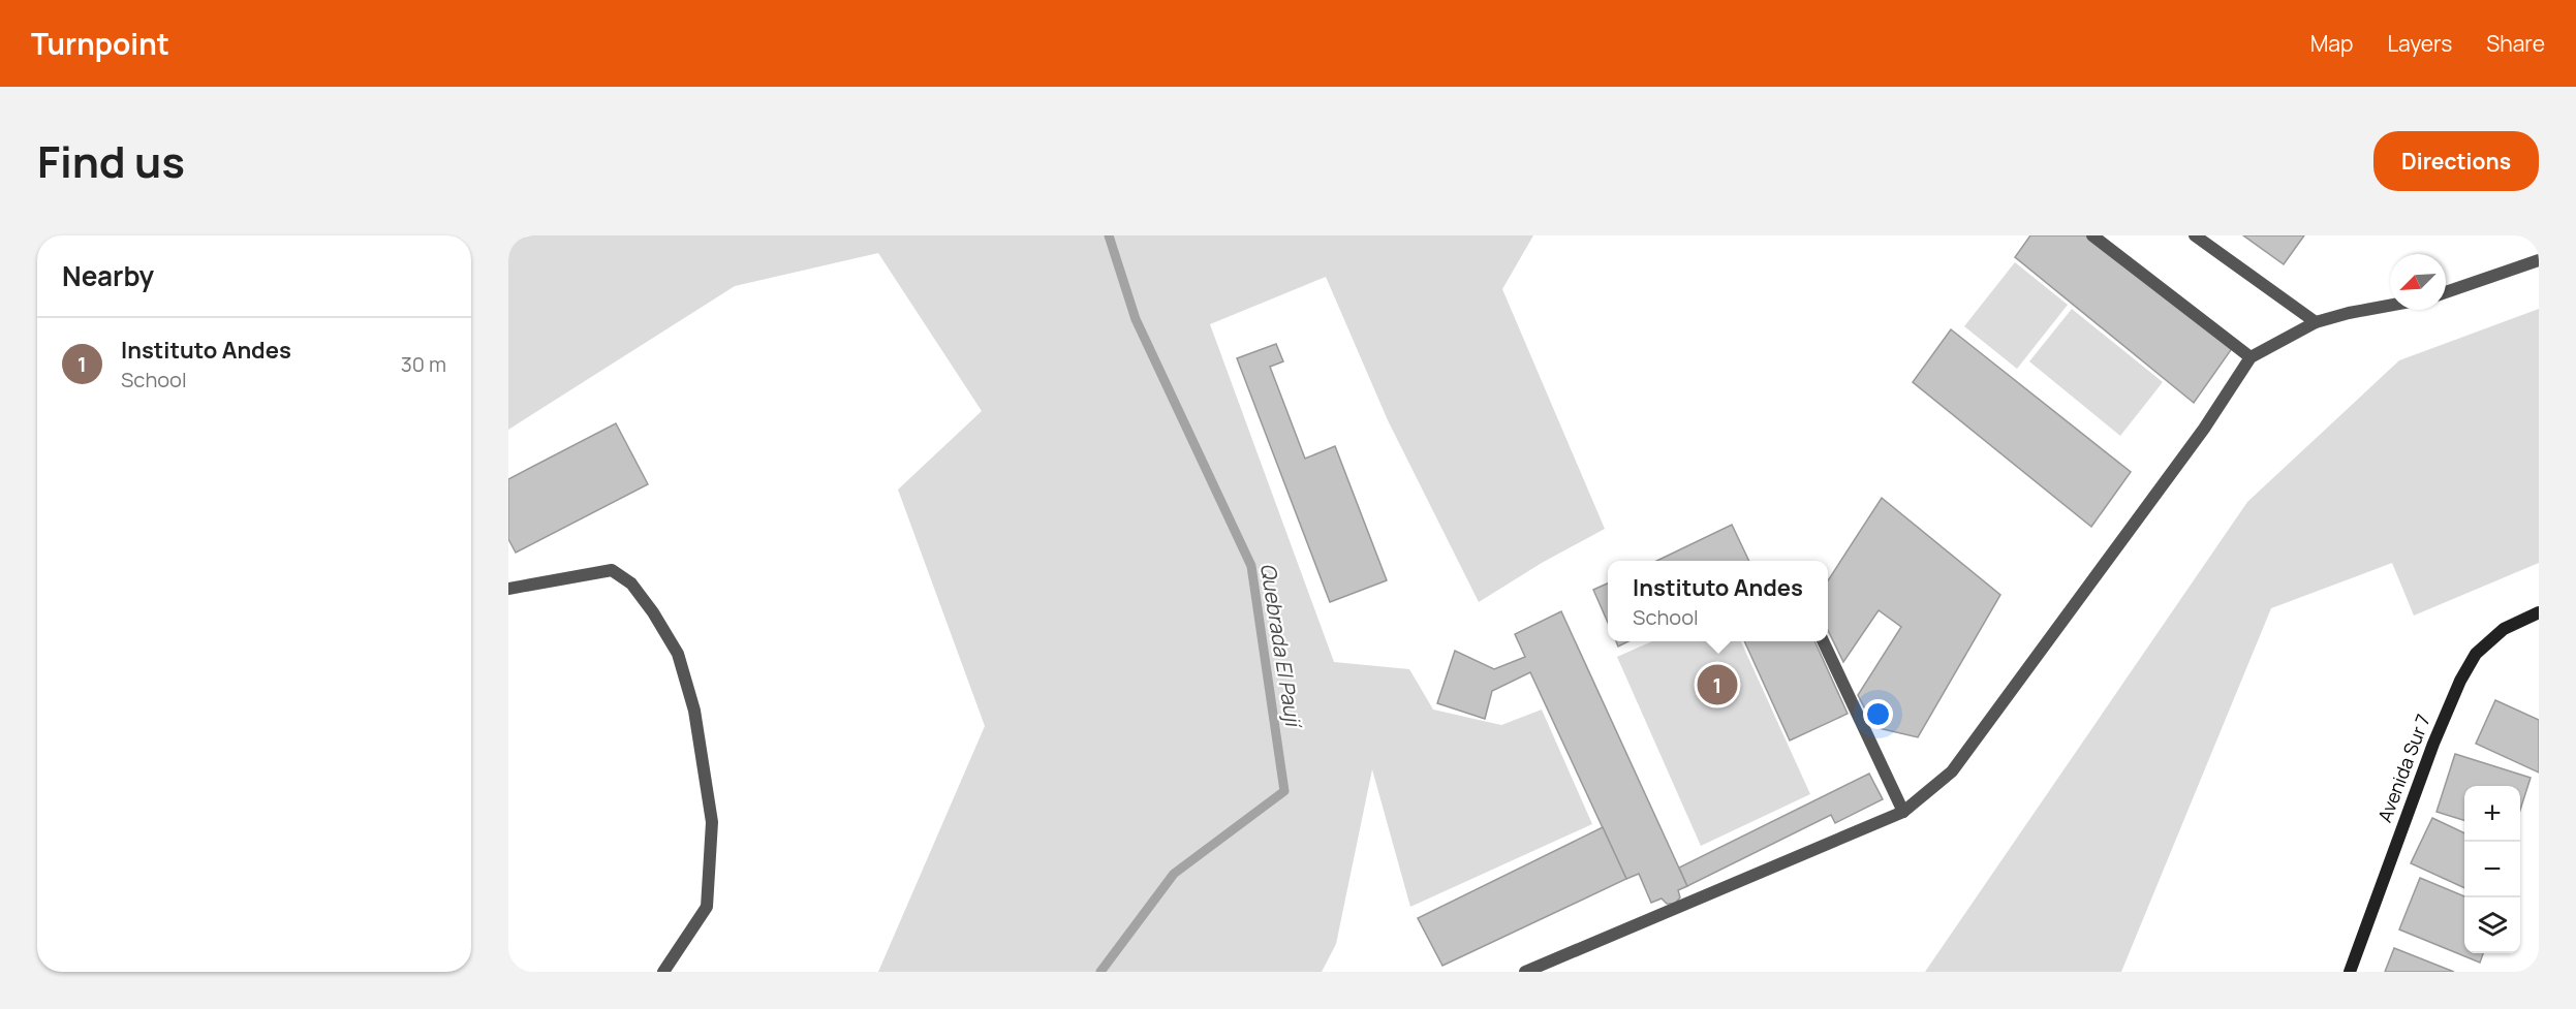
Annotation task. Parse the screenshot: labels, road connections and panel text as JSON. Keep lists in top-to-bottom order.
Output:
{
  "streets": {
    "main road": ["Avenida Sur 7"]
  },
  "water": ["Quebrada El Paují"],
  "north": "bottom left",
  "page": {
    "header": "Turnpoint",
    "nav": ["Map", "Layers", "Share"],
    "title": "Find us",
    "buttons": "Directions",
    "heading": "Nearby",
    "list": [
      {
        "mark": "1",
        "name": "Instituto Andes",
        "note": "School",
        "value": "30 m"
      }
    ],
    "popup": ["Instituto Andes", "School"],
    "pins": "1",
    "map_buttons": ["+", "−"]
  }
}
